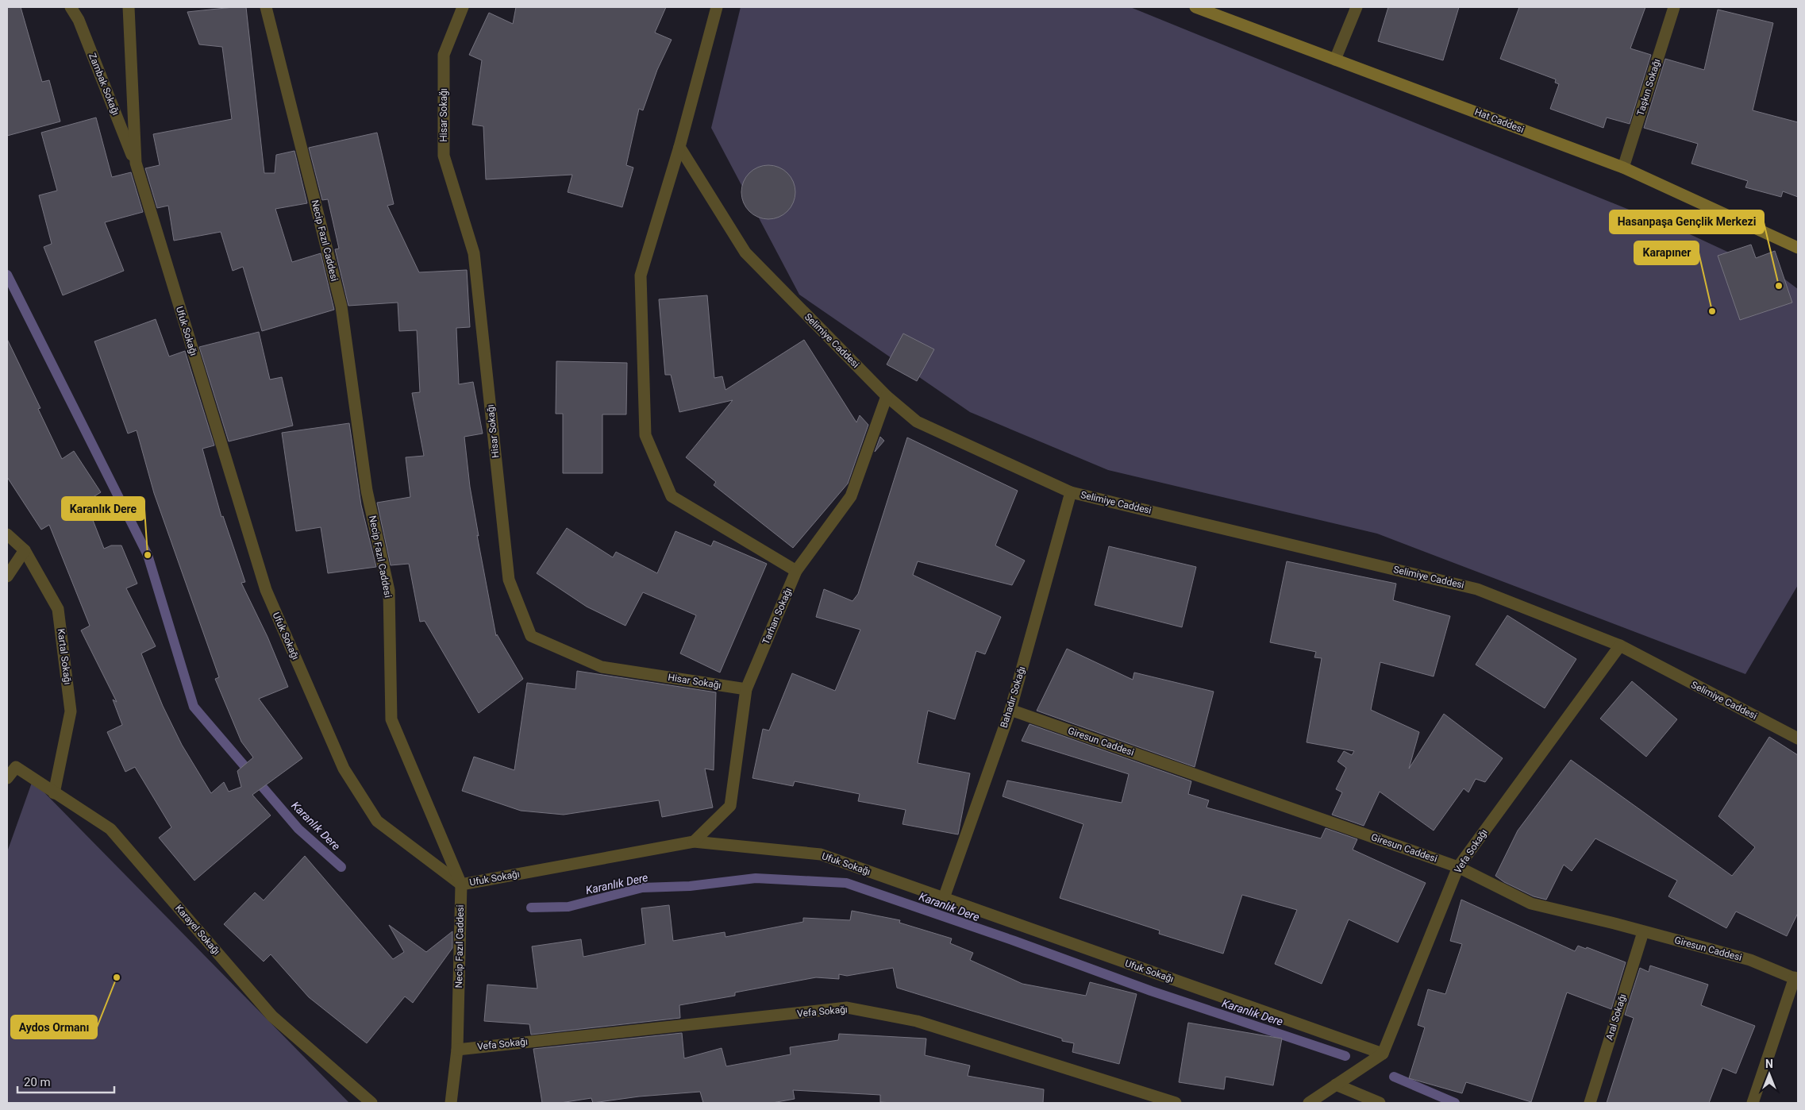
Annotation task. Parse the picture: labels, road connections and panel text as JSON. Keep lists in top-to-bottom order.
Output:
{
  "streets": {
    "street": [
      "Zambak Sokağı",
      "Taşkın Sokağı",
      "Hisar Sokağı",
      "Hat Caddesi",
      "Necip Fazıl Caddesi",
      "Ufuk Sokağı",
      "Selimiye Caddesi",
      "Tarhan Sokağı",
      "Kartal Sokağı",
      "Bahadır Sokağı",
      "Giresun Caddesi",
      "Vefa Sokağı",
      "Karayel Sokağı",
      "Aral Sokağı"
    ]
  },
  "crossings": [
    ["Zambak Sokağı", "Ufuk Sokağı"],
    ["Taşkın Sokağı", "Hat Caddesi"],
    ["Hisar Sokağı", "Tarhan Sokağı"],
    ["Necip Fazıl Caddesi", "Ufuk Sokağı"],
    ["Necip Fazıl Caddesi", "Vefa Sokağı"],
    ["Ufuk Sokağı", "Tarhan Sokağı"],
    ["Ufuk Sokağı", "Bahadır Sokağı"],
    ["Ufuk Sokağı", "Vefa Sokağı"],
    ["Selimiye Caddesi", "Tarhan Sokağı"],
    ["Selimiye Caddesi", "Bahadır Sokağı"],
    ["Selimiye Caddesi", "Vefa Sokağı"],
    ["Kartal Sokağı", "Karayel Sokağı"],
    ["Bahadır Sokağı", "Giresun Caddesi"],
    ["Giresun Caddesi", "Vefa Sokağı"],
    ["Giresun Caddesi", "Aral Sokağı"]
  ],
  "water": ["Karanlık Dere"],
  "places": [
    "Hasanpaşa Gençlik Merkezi",
    "Karapıner",
    "Karanlık Dere",
    "Aydos Ormanı"
  ],
  "scale_bar": "20 m",
  "north": "top"
}
